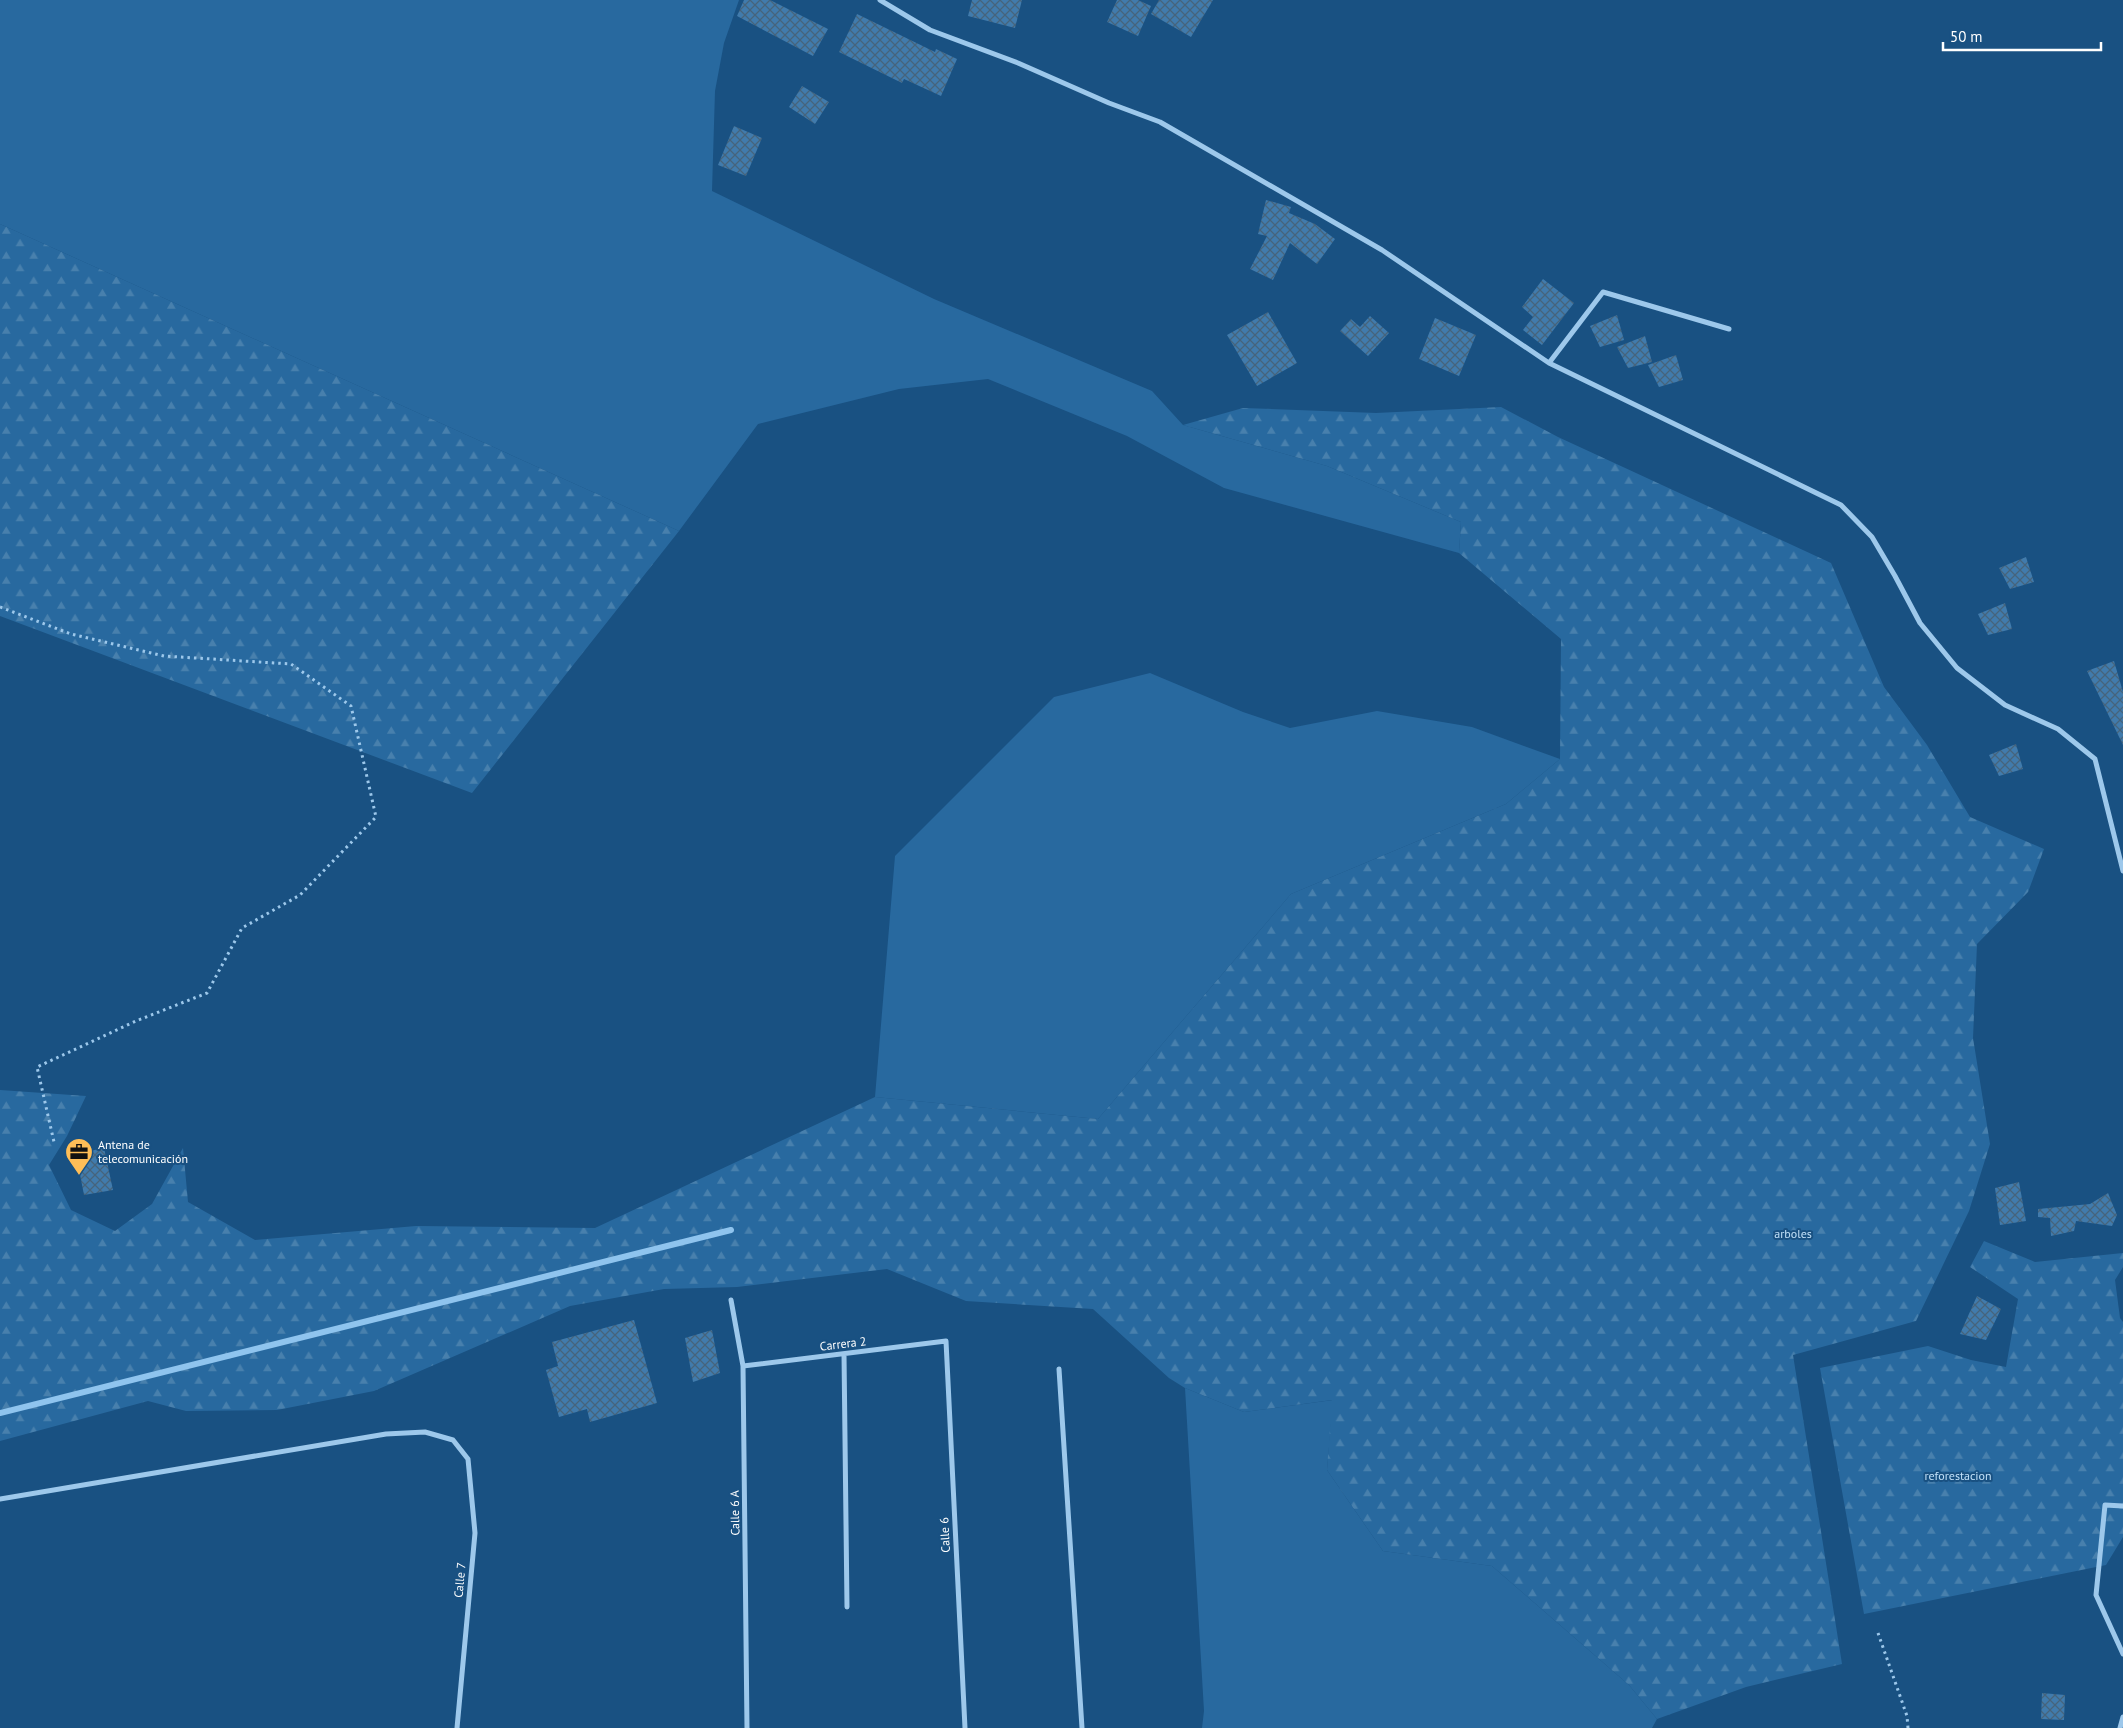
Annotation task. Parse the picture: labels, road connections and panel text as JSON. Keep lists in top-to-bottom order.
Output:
{
  "streets": {
    "street": [
      "Carrera 2",
      "Calle 6 A",
      "Calle 6",
      "Calle 7"
    ]
  },
  "crossings": [
    ["Carrera 2", "Calle 6 A"],
    ["Carrera 2", "Calle 6"]
  ],
  "parks": ["arboles", "reforestacion"],
  "places": {
    "office": ["Antena de telecomunicación"]
  },
  "scale_bar": "50 m"
}
